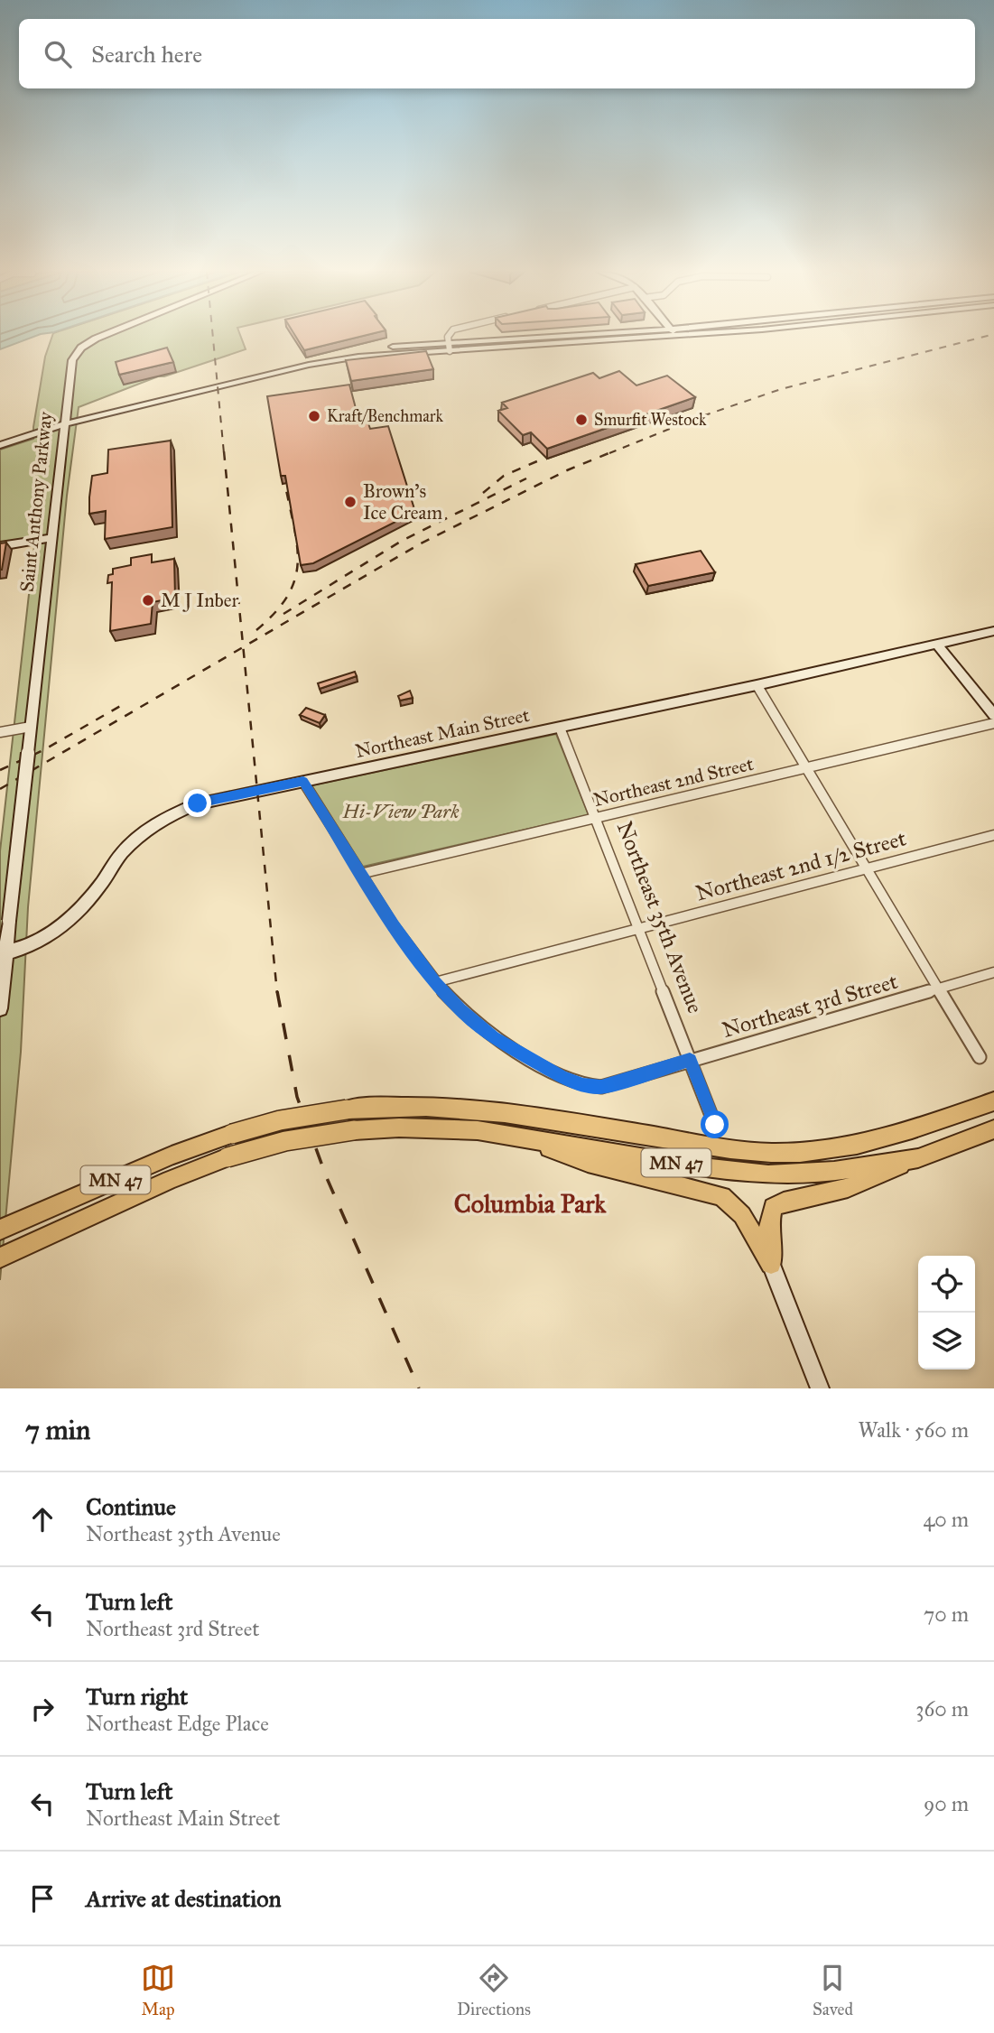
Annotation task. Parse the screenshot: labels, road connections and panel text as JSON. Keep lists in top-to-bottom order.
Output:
{
  "streets": {
    "main road": ["MN 47"],
    "street": [
      "Saint Anthony Parkway",
      "Northeast Main Street",
      "Northeast 2nd Street",
      "Northeast 2nd 1/2 Street",
      "Northeast 35th Avenue",
      "Northeast 3rd Street"
    ]
  },
  "crossings": [
    ["Saint Anthony Parkway", "Northeast Main Street"],
    ["Northeast Main Street", "Northeast 35th Avenue"],
    ["Northeast 2nd Street", "Northeast 35th Avenue"],
    ["Northeast 2nd 1/2 Street", "Northeast 35th Avenue"],
    ["Northeast 2nd 1/2 Street", "Northeast 3rd Street"],
    ["Northeast 35th Avenue", "Northeast 3rd Street"]
  ],
  "districts": ["Columbia Park"],
  "parks": ["Hi-View Park"],
  "places": [
    "Kraft/Benchmark",
    "Smurfit Westock",
    "Brown's Ice Cream",
    "M J Inber"
  ],
  "page": {
    "search": "Search here",
    "heading": ["7 min", "Walk · 560 m"],
    "list": [
      ["Continue", "Northeast 35th Avenue", "40 m"],
      ["Turn left", "Northeast 3rd Street", "70 m"],
      ["Turn right", "Northeast Edge Place", "360 m"],
      ["Turn left", "Northeast Main Street", "90 m"],
      "Arrive at destination"
    ],
    "nav": ["Map", "Directions", "Saved"]
  }
}
